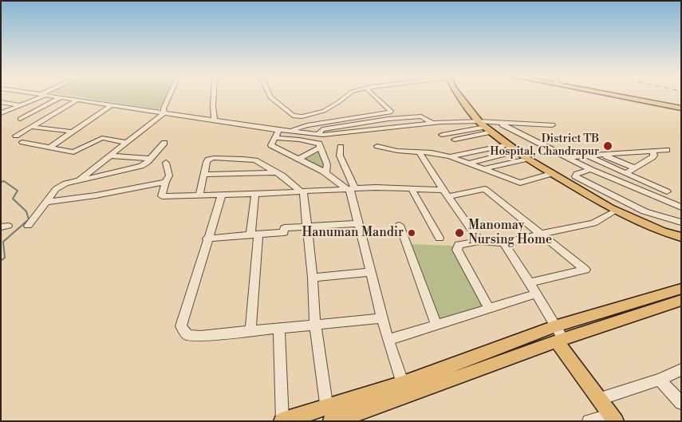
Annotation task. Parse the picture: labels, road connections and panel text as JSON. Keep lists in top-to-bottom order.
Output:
{
  "places": ["District TB Hospital, Chandrapur", "Hanuman Mandir", "Manomay Nursing Home"]
}
